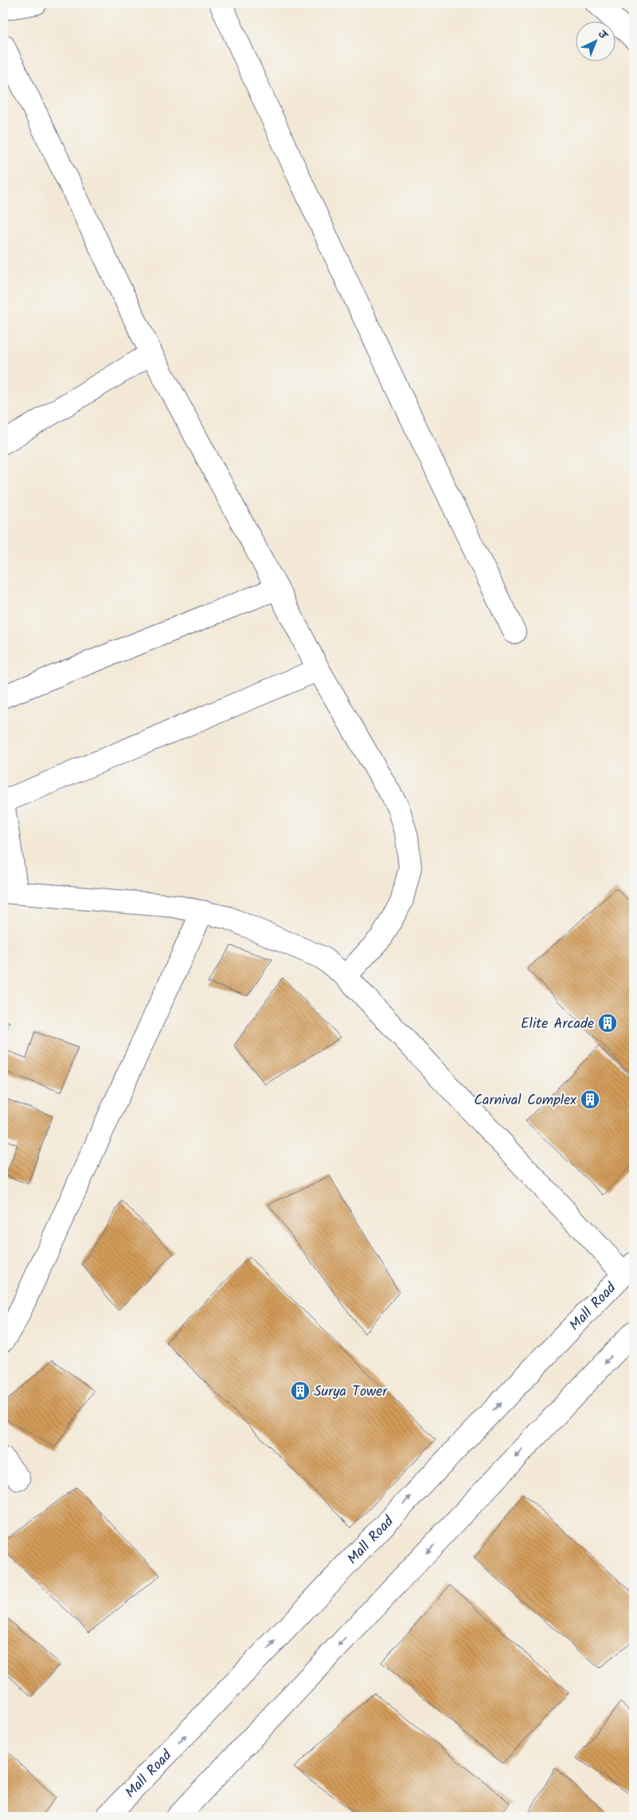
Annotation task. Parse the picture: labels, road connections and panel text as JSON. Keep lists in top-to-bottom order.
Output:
{
  "streets": {
    "street": ["Mall Road"]
  },
  "places": {
    "building": ["Elite Arcade", "Carnival Complex", "Surya Tower"]
  },
  "north": "top right"
}
